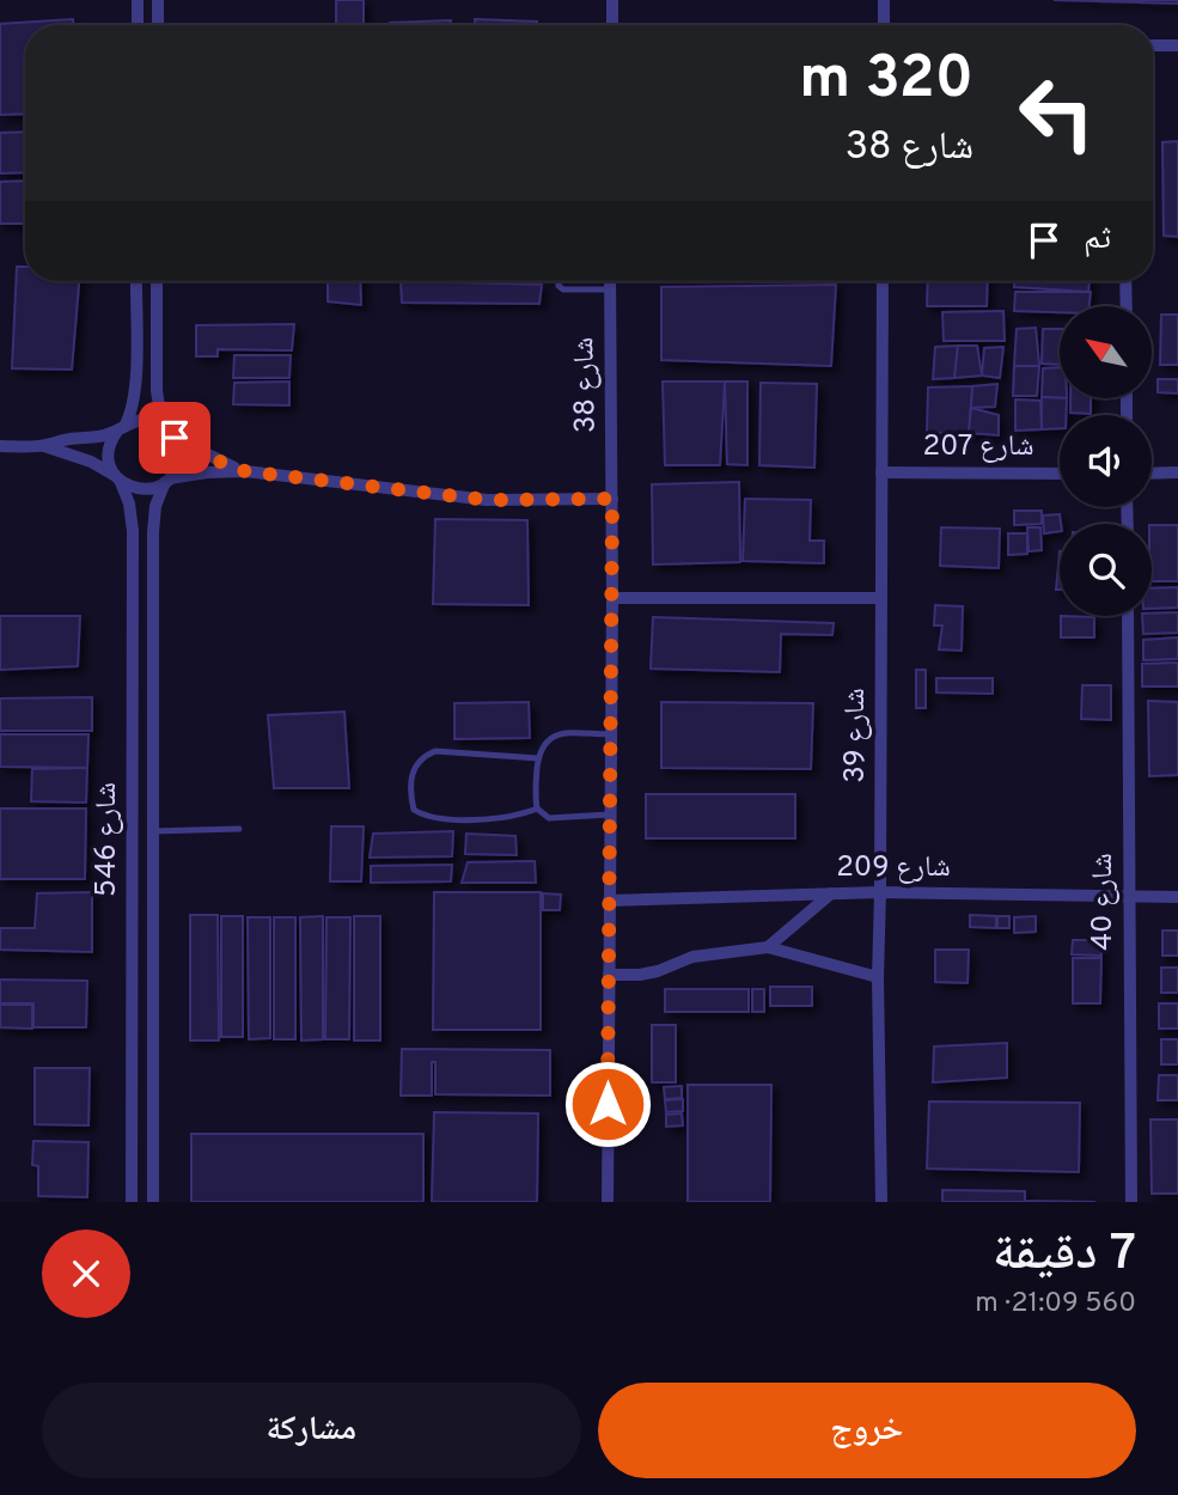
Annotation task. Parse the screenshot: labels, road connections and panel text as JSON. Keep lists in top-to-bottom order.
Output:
{
  "streets": {
    "street": [
      "شارع 38",
      "شارع 207",
      "شارع 39",
      "شارع 546",
      "شارع 209",
      "شارع 40"
    ]
  },
  "crossings": [
    ["شارع 38", "شارع 209"],
    ["شارع 207", "شارع 39"],
    ["شارع 39", "شارع 209"],
    ["شارع 209", "شارع 40"]
  ],
  "north": "top left",
  "page": {
    "turn": ["320 m", "شارع 38"],
    "then": "ثم",
    "heading": ["7 دقيقة", "560 m · 21:09"],
    "buttons": ["خروج", "مشاركة"]
  }
}
